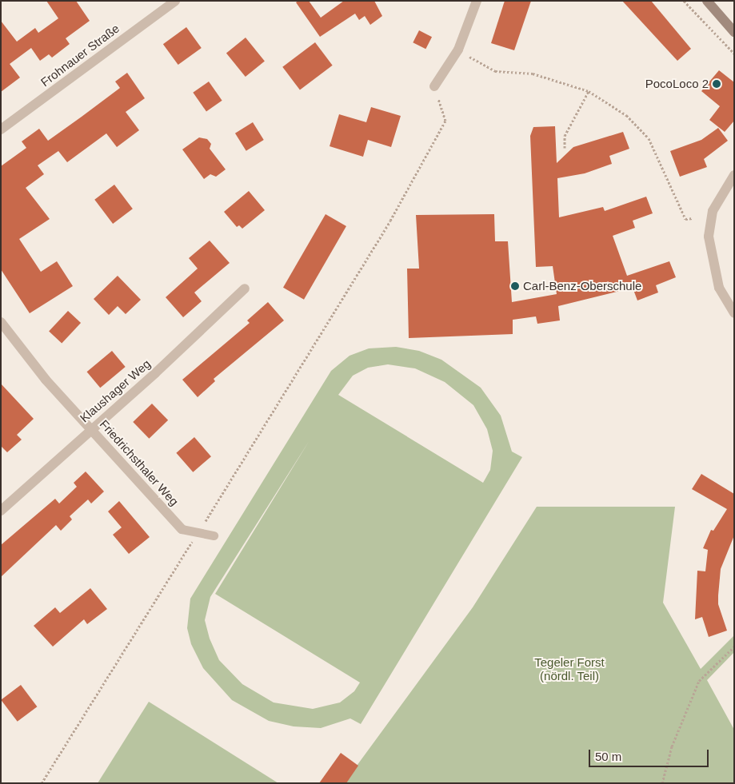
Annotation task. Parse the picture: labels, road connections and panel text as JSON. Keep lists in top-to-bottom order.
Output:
{
  "streets": {
    "street": ["Frohnauer Straße", "Klaushager Weg", "Friedrichsthaler Weg"]
  },
  "crossings": [
    ["Klaushager Weg", "Friedrichsthaler Weg"]
  ],
  "parks": ["Tegeler Forst (nördl. Teil)"],
  "places": ["PocoLoco 2", "Carl-Benz-Oberschule"],
  "scale_bar": "50 m"
}
